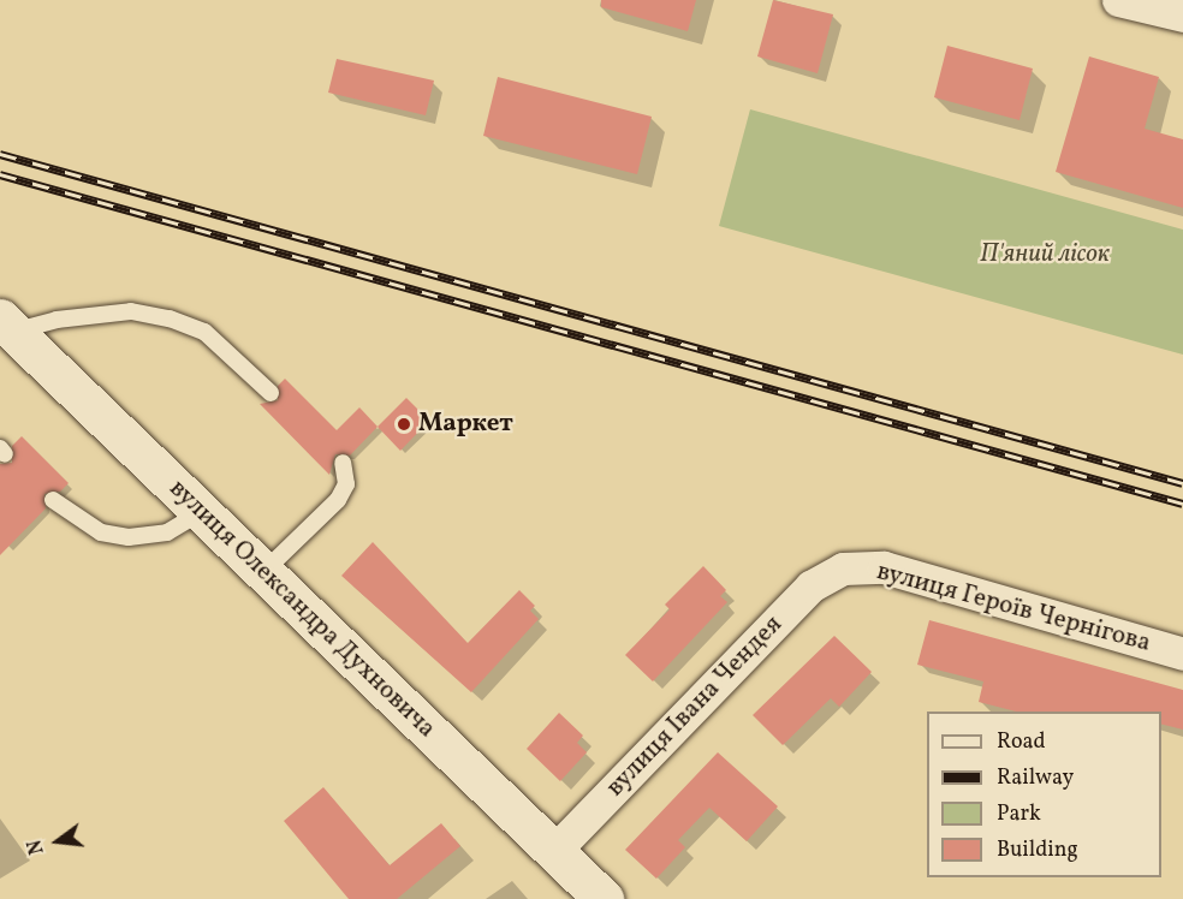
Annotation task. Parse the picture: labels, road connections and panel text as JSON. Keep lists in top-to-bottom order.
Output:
{
  "streets": {
    "main road": ["вулиця Олександра Духновича"],
    "street": ["вулиця Героїв Чернігова", "вулиця Івана Чендея"]
  },
  "crossings": [
    ["вулиця Героїв Чернігова", "вулиця Івана Чендея"],
    ["вулиця Олександра Духновича", "вулиця Івана Чендея"]
  ],
  "parks": ["П'яний лісок"],
  "places": ["Маркет"],
  "legend": [
    "Road",
    "Railway",
    "Park",
    "Building"
  ],
  "north": "left"
}
